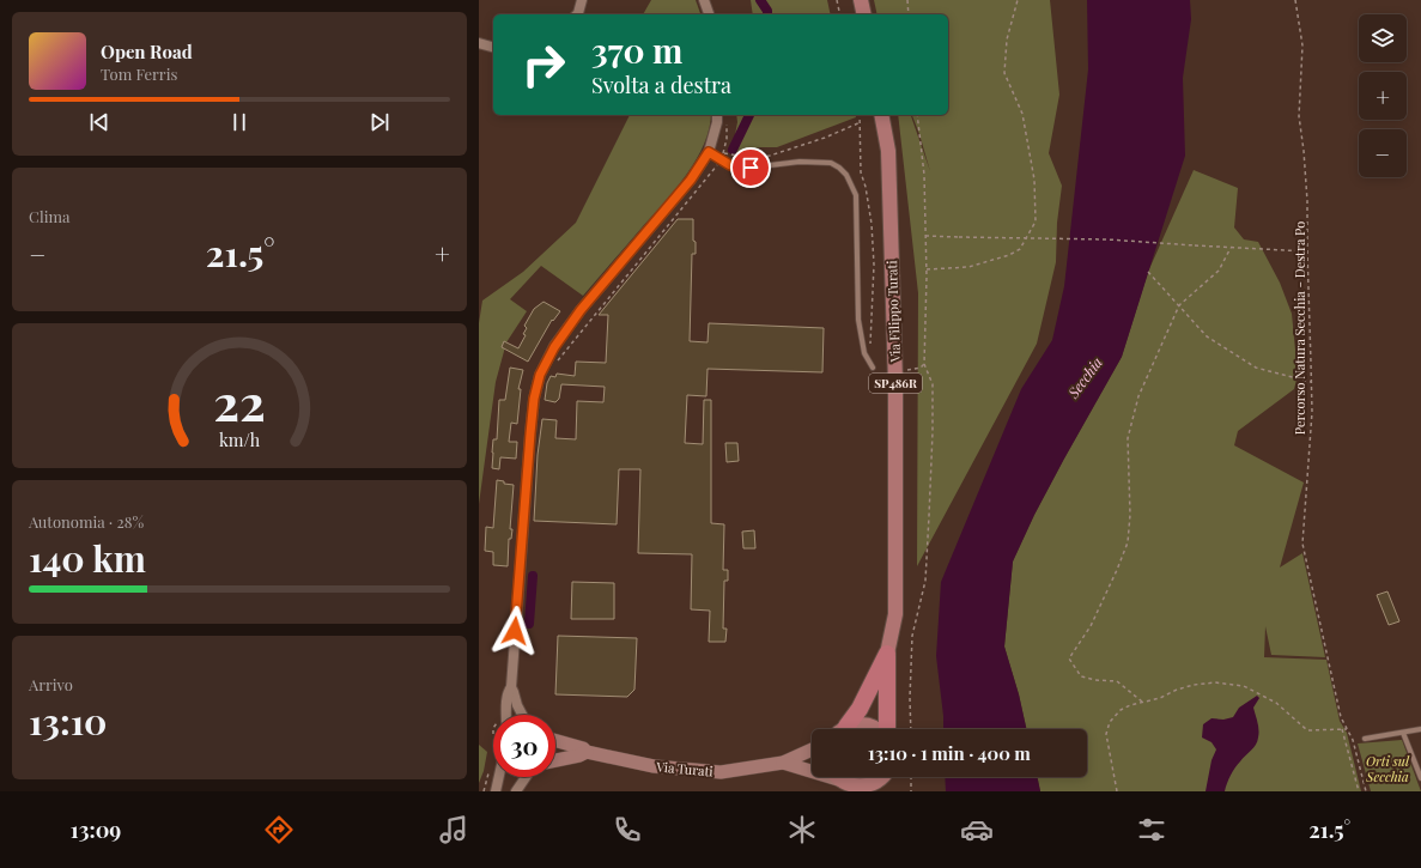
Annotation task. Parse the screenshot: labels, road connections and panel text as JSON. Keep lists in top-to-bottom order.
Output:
{
  "streets": {
    "highway": ["SP486R"],
    "main road": ["Via Filippo Turati"],
    "street": ["Via Turati"],
    "path": ["Percorso Natura Secchia - Destra Po"]
  },
  "crossings": [
    ["Via Filippo Turati", "SP486R"]
  ],
  "water": ["Secchia"],
  "parks": ["Orti sul Secchia"],
  "page": {
    "map_buttons": ["+", "−"],
    "turn": ["370 m", "Svolta a destra"],
    "song": ["Open Road", "Tom Ferris"],
    "tile": [
      "Clima",
      ["Autonomia · 28%", "140 km"],
      ["Arrivo", "13:10"]
    ],
    "heat": ["−", "21.5°", "+"],
    "limit": "30",
    "trip": "13:10 · 1 min · 400 m",
    "tabs": ["13:09", "21.5°"],
    "gauge": ["22", "km/h"]
  }
}
